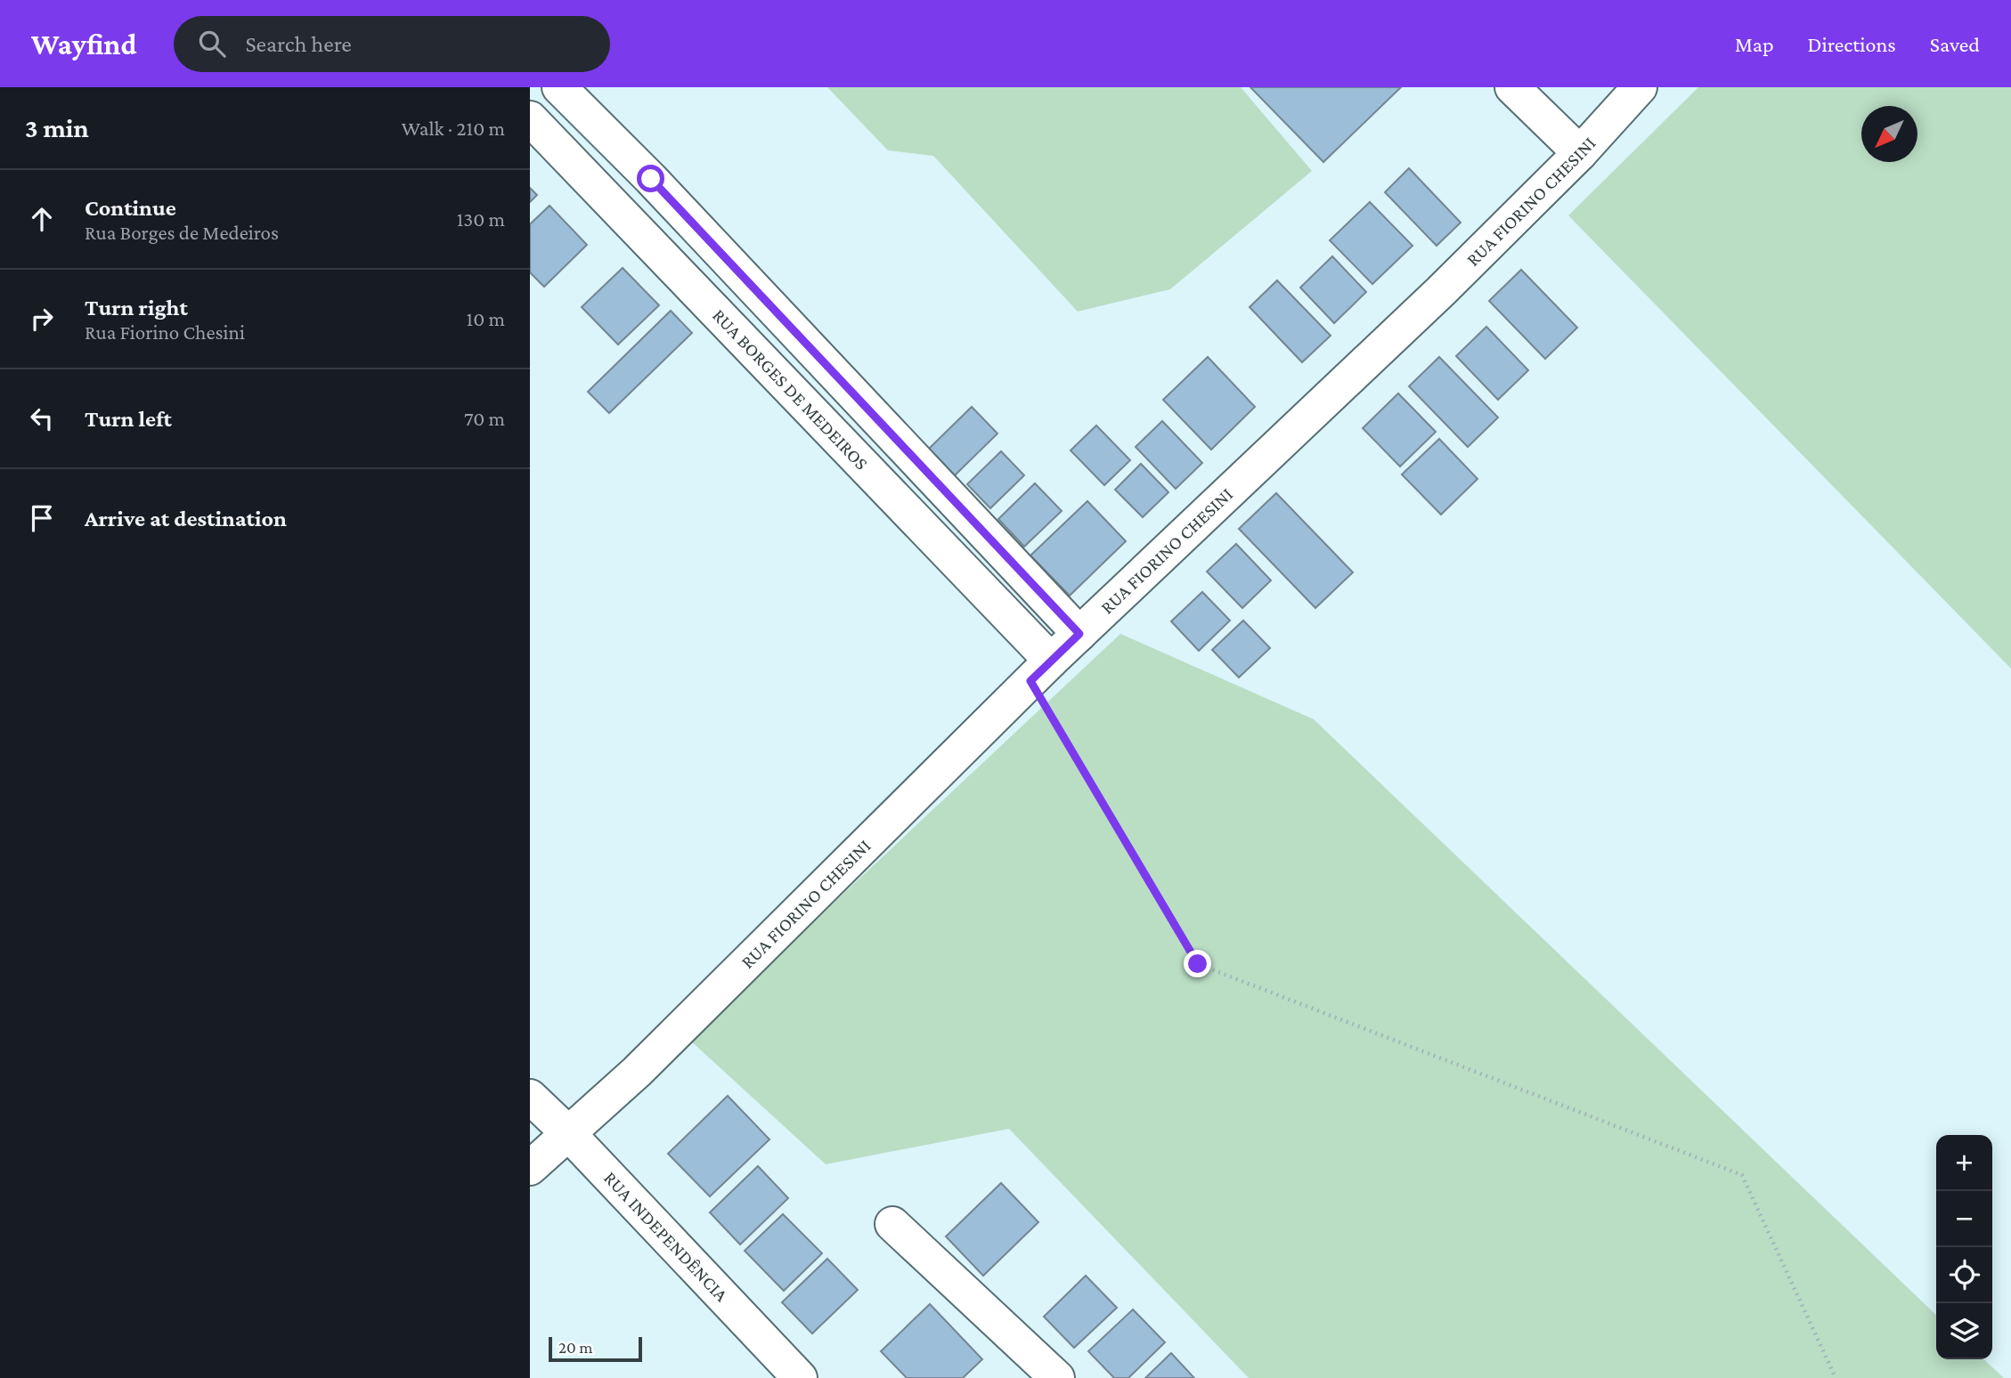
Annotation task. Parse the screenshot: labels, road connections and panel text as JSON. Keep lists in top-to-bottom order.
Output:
{
  "streets": {
    "street": ["RUA FIORINO CHESINI", "RUA BORGES DE MEDEIROS", "RUA INDEPENDÊNCIA"]
  },
  "crossings": [
    ["RUA FIORINO CHESINI", "RUA BORGES DE MEDEIROS"],
    ["RUA FIORINO CHESINI", "RUA INDEPENDÊNCIA"]
  ],
  "scale_bar": "20 m",
  "north": "bottom left",
  "page": {
    "header": "Wayfind",
    "search": "Search here",
    "nav": ["Map", "Directions", "Saved"],
    "heading": ["3 min", "Walk · 210 m"],
    "list": [
      ["Continue", "Rua Borges de Medeiros", "130 m"],
      ["Turn right", "Rua Fiorino Chesini", "10 m"],
      ["Turn left", "70 m"],
      "Arrive at destination"
    ],
    "map_buttons": ["+", "−"],
    "scale": "20 m"
  }
}
